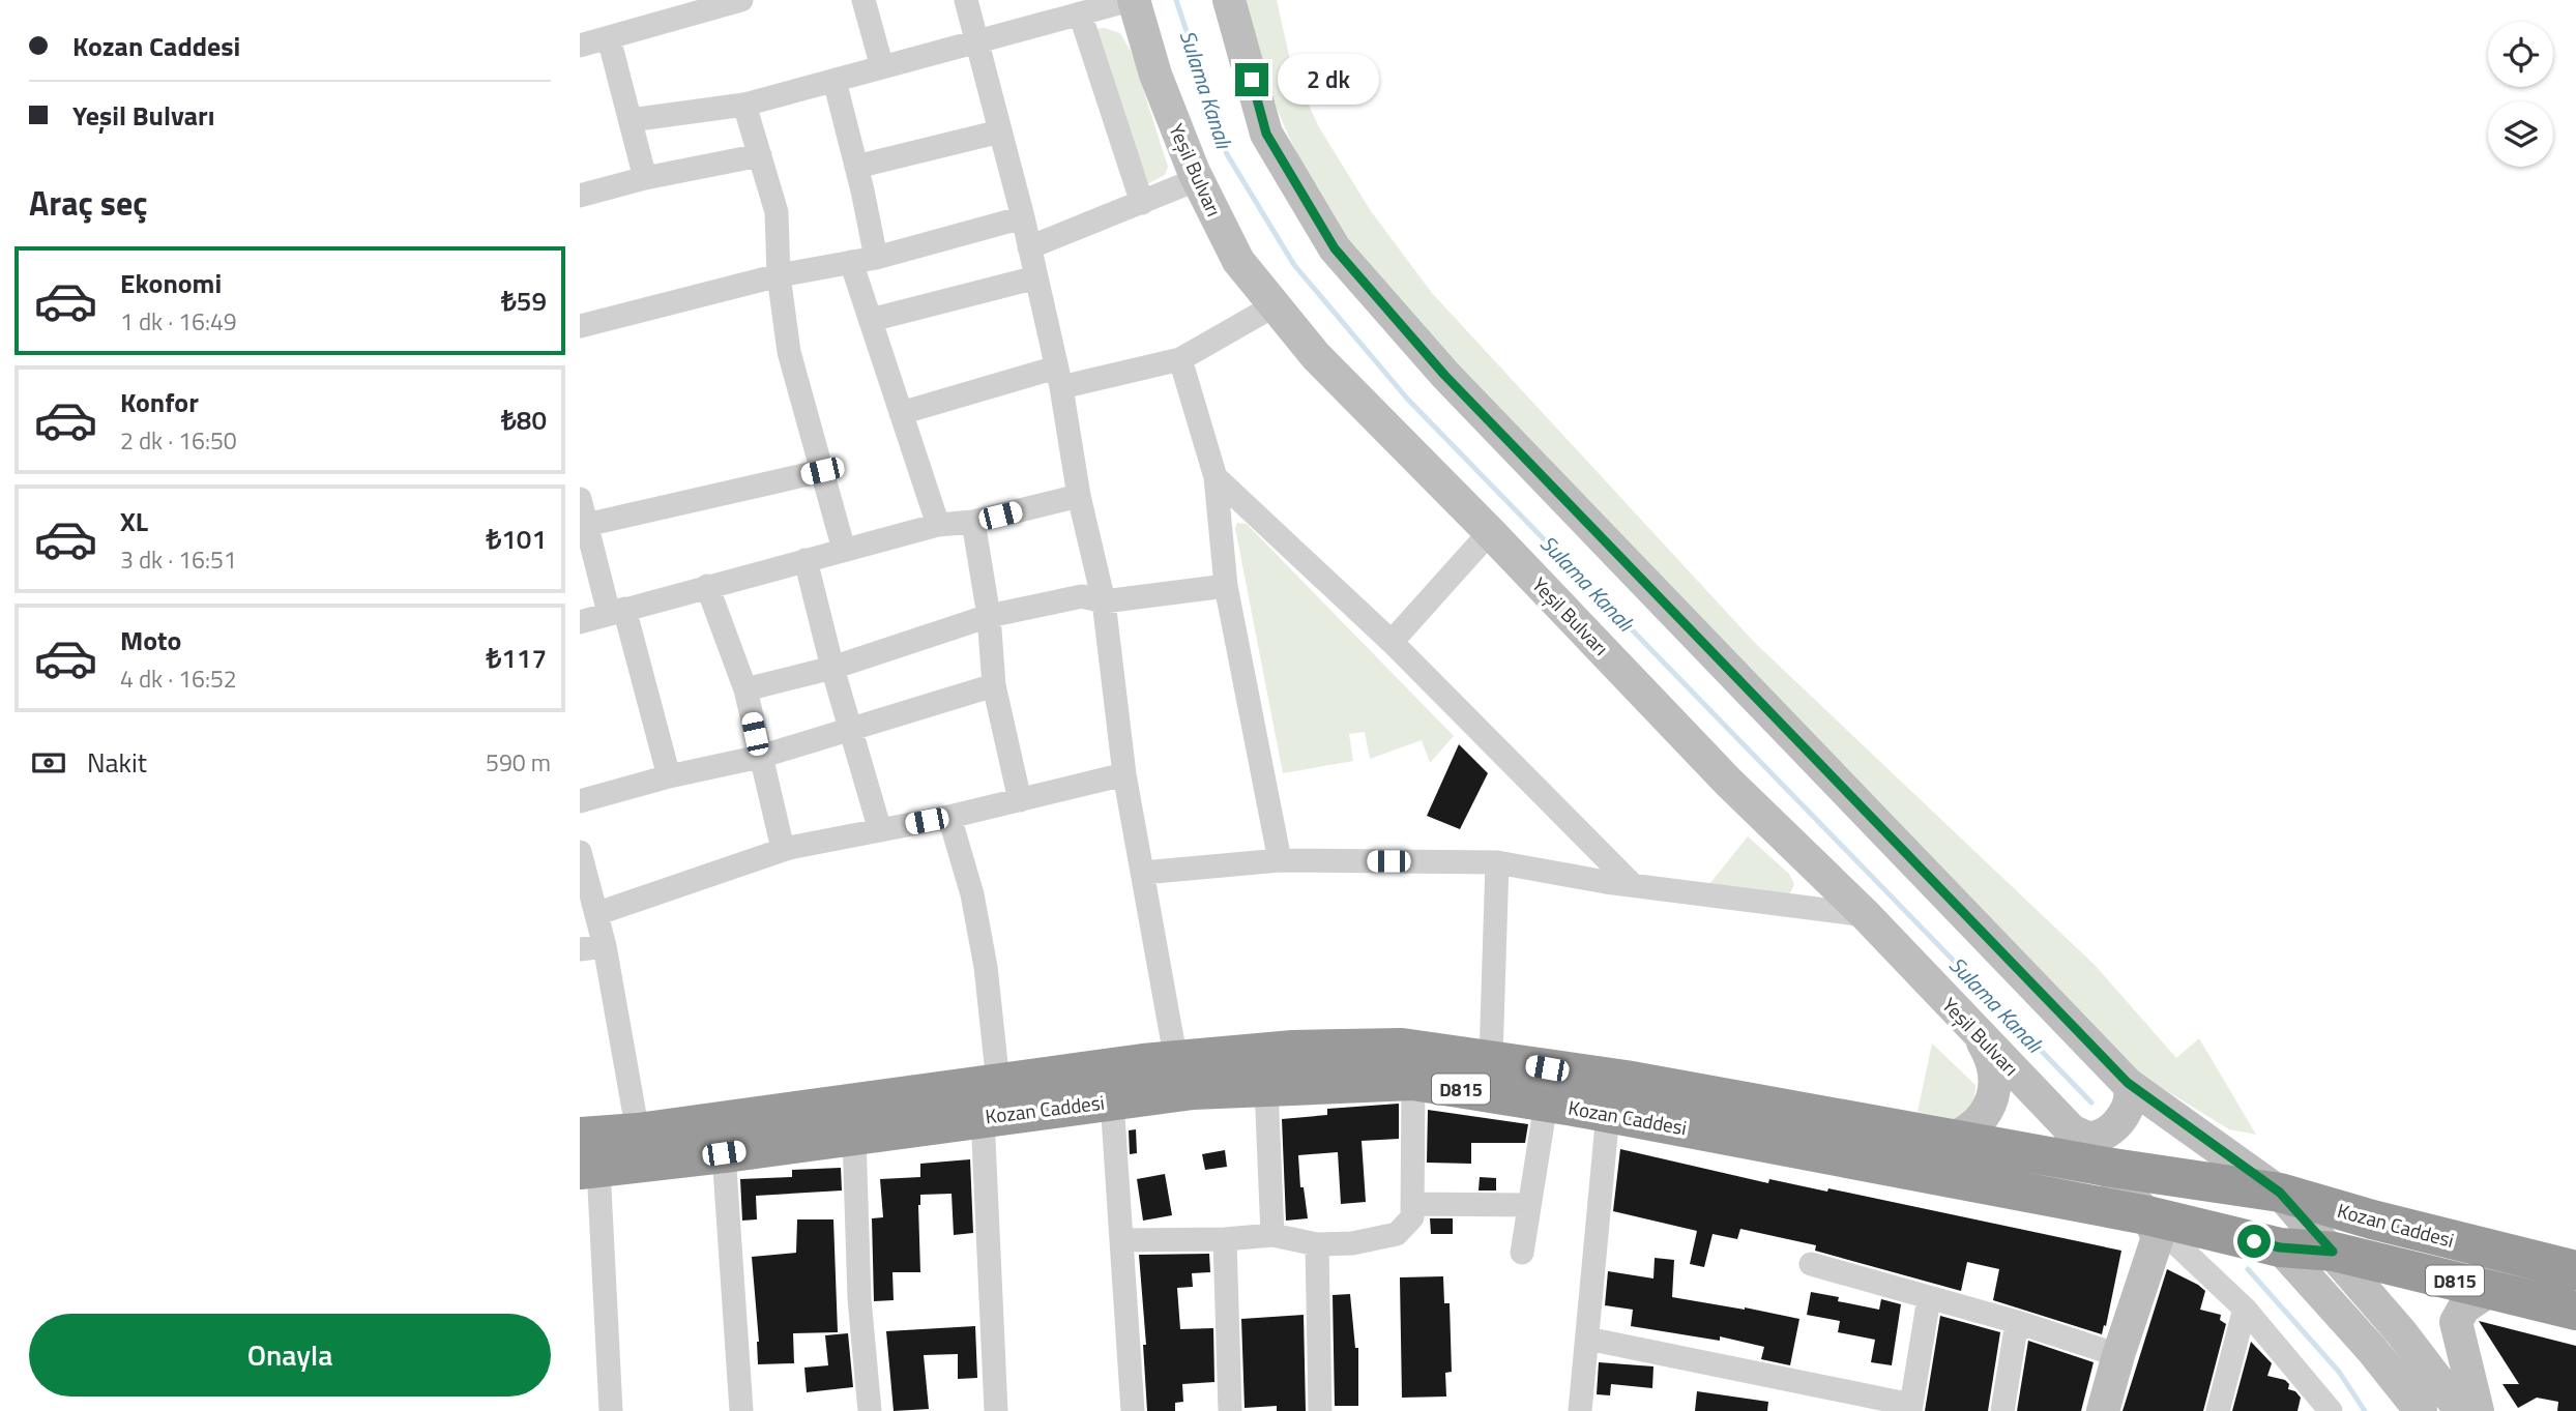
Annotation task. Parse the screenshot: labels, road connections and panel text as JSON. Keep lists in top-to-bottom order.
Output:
{
  "streets": {
    "highway": ["D815", "Kozan Caddesi"],
    "main road": ["Yeşil Bulvarı"]
  },
  "crossings": [
    ["Yeşil Bulvarı", "Kozan Caddesi"]
  ],
  "water": ["Sulama Kanalı"],
  "page": {
    "banner": ["Kozan Caddesi", "Yeşil Bulvarı"],
    "bubble": "2 dk",
    "heading": "Araç seç",
    "list": [
      {
        "name": "Ekonomi",
        "note": "1 dk · 16:49",
        "value": "₺59"
      },
      {
        "name": "Konfor",
        "note": "2 dk · 16:50",
        "value": "₺80"
      },
      {
        "name": "XL",
        "note": "3 dk · 16:51",
        "value": "₺101"
      },
      {
        "name": "Moto",
        "note": "4 dk · 16:52",
        "value": "₺117"
      }
    ],
    "pay": ["Nakit", "590 m"],
    "buttons": "Onayla"
  }
}
